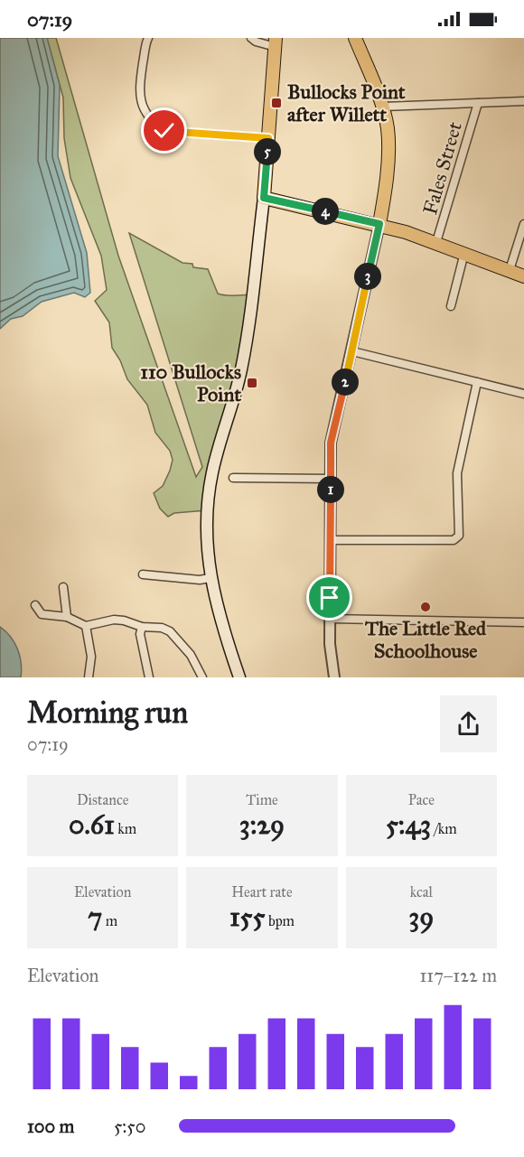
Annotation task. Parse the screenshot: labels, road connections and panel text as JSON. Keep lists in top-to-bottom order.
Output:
{
  "streets": {
    "street": ["Fales Street"]
  },
  "places": {
    "transit": ["Bullocks Point after Willett", "110 Bullocks Point"],
    "other": ["The Little Red Schoolhouse"]
  },
  "page": {
    "status": "07:19",
    "pins": [
      "5",
      "4",
      "3",
      "2",
      "1"
    ],
    "heading": ["Morning run", "07:19"],
    "stats": [
      ["Distance", "0.61 km"],
      ["Time", "3:29"],
      ["Pace", "5:43 /km"],
      ["Elevation", "7 m"],
      ["Heart rate", "155 bpm"],
      ["kcal", "39"]
    ],
    "chart": ["Elevation", "117–122 m"],
    "list": [
      {
        "name": "100 m",
        "note": "5:50"
      }
    ]
  }
}
